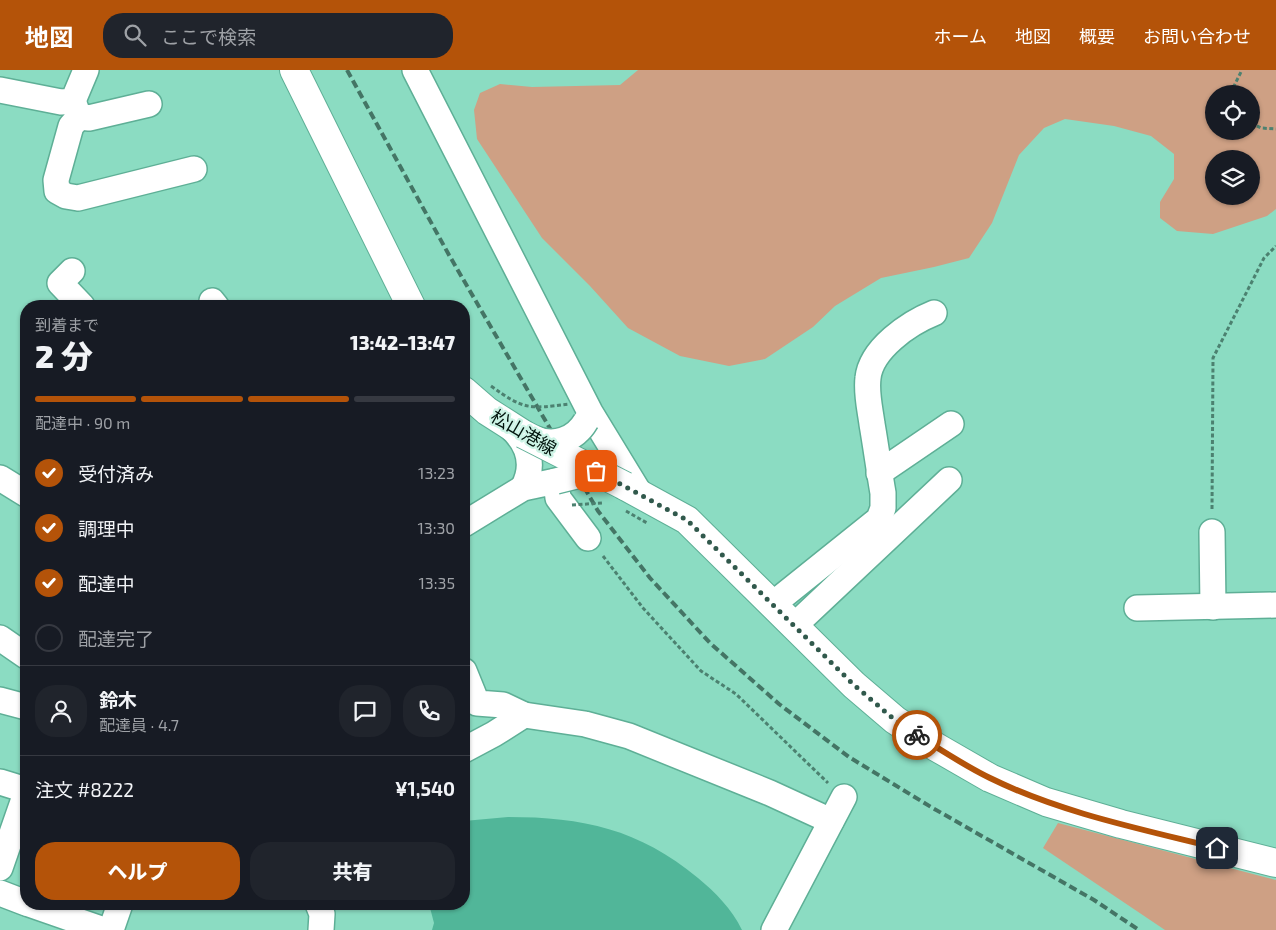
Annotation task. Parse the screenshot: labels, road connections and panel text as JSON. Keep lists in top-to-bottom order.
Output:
{
  "streets": {
    "main road": ["松山港線"]
  },
  "page": {
    "header": "地図",
    "search": "ここで検索",
    "nav": [
      "ホーム",
      "地図",
      "概要",
      "お問い合わせ"
    ],
    "heading": ["2 分", "到着まで", "13:42–13:47"],
    "panel": [
      "鈴木",
      "配達員 · 4.7",
      "注文 #8222",
      "¥1,540"
    ],
    "bar": "配達中 · 90 m",
    "list": [
      ["受付済み", "13:23"],
      ["調理中", "13:30"],
      ["配達中", "13:35"],
      "配達完了"
    ],
    "buttons": ["ヘルプ", "共有"]
  }
}
